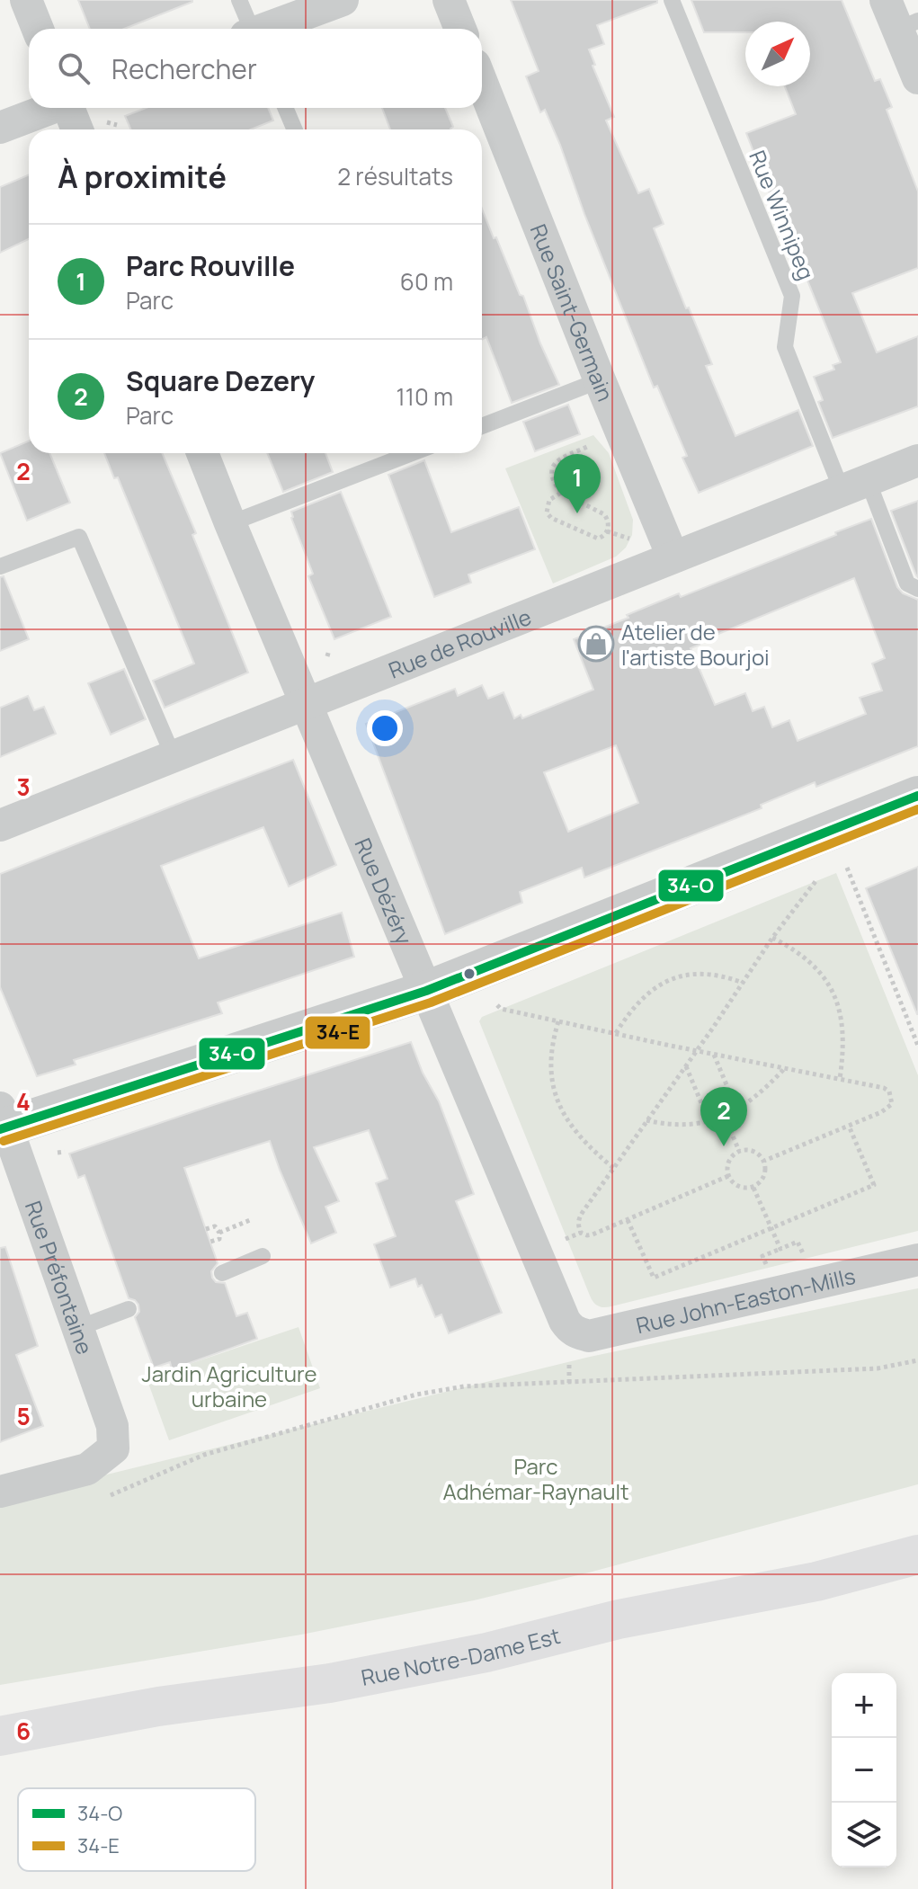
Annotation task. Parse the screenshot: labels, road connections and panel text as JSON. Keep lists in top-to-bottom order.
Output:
{
  "streets": {
    "main road": ["Rue Notre-Dame Est"],
    "street": [
      "Rue Saint-Germain",
      "Rue de Rouville",
      "Rue Dézéry",
      "Rue Préfontaine",
      "Rue John-Easton-Mills"
    ],
    "lane": ["Rue Winnipeg"]
  },
  "crossings": [
    ["Rue Winnipeg", "Rue de Rouville"],
    ["Rue Saint-Germain", "Rue de Rouville"],
    ["Rue de Rouville", "Rue Dézéry"],
    ["Rue Dézéry", "Rue John-Easton-Mills"]
  ],
  "parks": ["Jardin Agriculture urbaine", "Parc Adhémar-Raynault"],
  "places": {
    "shop": ["Atelier de l'artiste Bourjoi"]
  },
  "lines": ["transit line 34-O", "transit line 34-E"],
  "legend": ["34-O", "34-E"],
  "north": "top right",
  "page": {
    "search": "Rechercher",
    "heading": ["À proximité", "2 résultats"],
    "list": [
      {
        "mark": "1",
        "name": "Parc Rouville",
        "note": "Parc",
        "value": "60 m"
      },
      {
        "mark": "2",
        "name": "Square Dezery",
        "note": "Parc",
        "value": "110 m"
      }
    ],
    "pins": ["1", "2"],
    "map_buttons": ["+", "−"]
  },
  "grid": {
    "rows": [
      "2",
      "3",
      "4",
      "5",
      "6"
    ]
  }
}
